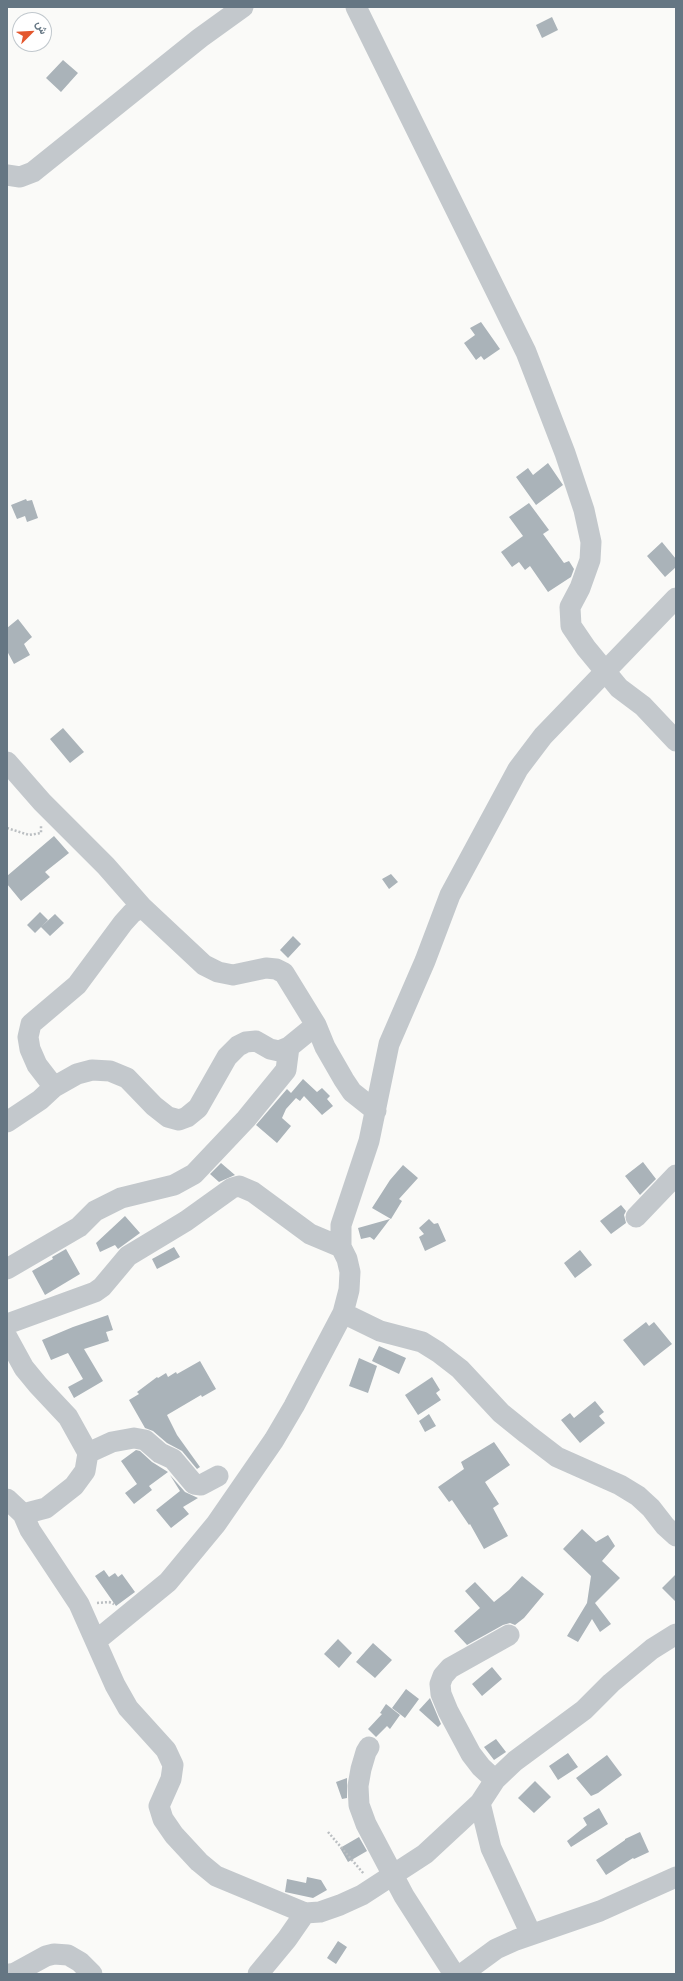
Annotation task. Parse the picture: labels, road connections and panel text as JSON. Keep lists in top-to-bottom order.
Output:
{
  "north": "top right"
}
